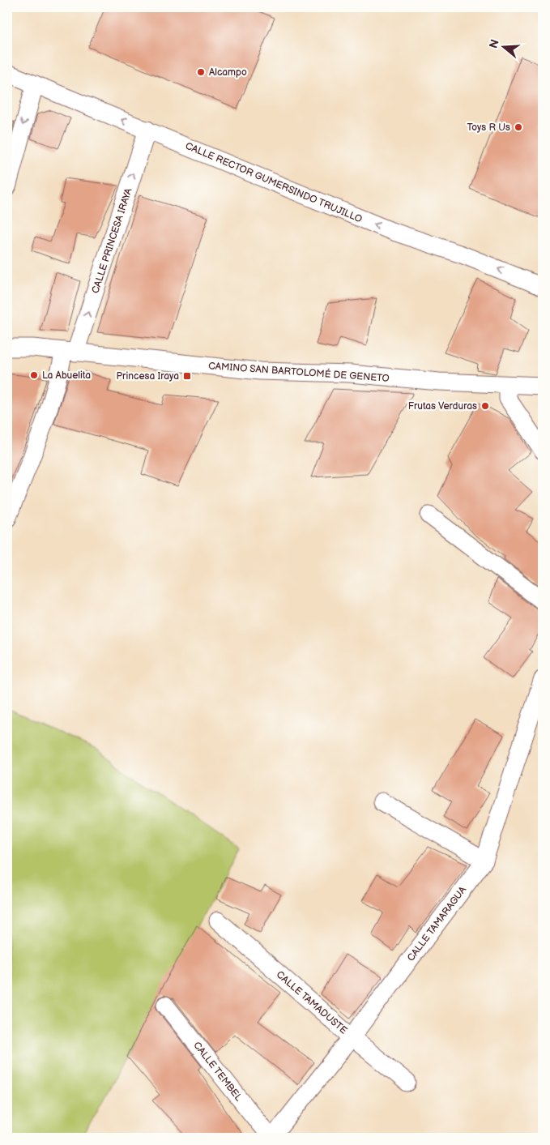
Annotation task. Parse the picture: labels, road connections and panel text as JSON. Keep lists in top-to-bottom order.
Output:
{
  "streets": {
    "street": [
      "CALLE RECTOR GUMERSINDO TRUJILLO",
      "CALLE PRINCESA IRAYA",
      "CAMINO SAN BARTOLOMÉ DE GENETO",
      "CALLE TAMARAGUA",
      "CALLE TAMADUSTE",
      "CALLE TEMBEL"
    ]
  },
  "crossings": [
    ["CALLE RECTOR GUMERSINDO TRUJILLO", "CALLE PRINCESA IRAYA"],
    ["CALLE PRINCESA IRAYA", "CAMINO SAN BARTOLOMÉ DE GENETO"],
    ["CALLE TAMARAGUA", "CALLE TAMADUSTE"],
    ["CALLE TAMARAGUA", "CALLE TEMBEL"]
  ],
  "one_way": ["CALLE RECTOR GUMERSINDO TRUJILLO"],
  "places": {
    "other": [
      "Alcampo",
      "Toys R Us",
      "La Abuelita",
      "Frutas Verduras"
    ],
    "transit": ["Princesa Iraya"]
  },
  "north": "left"
}
